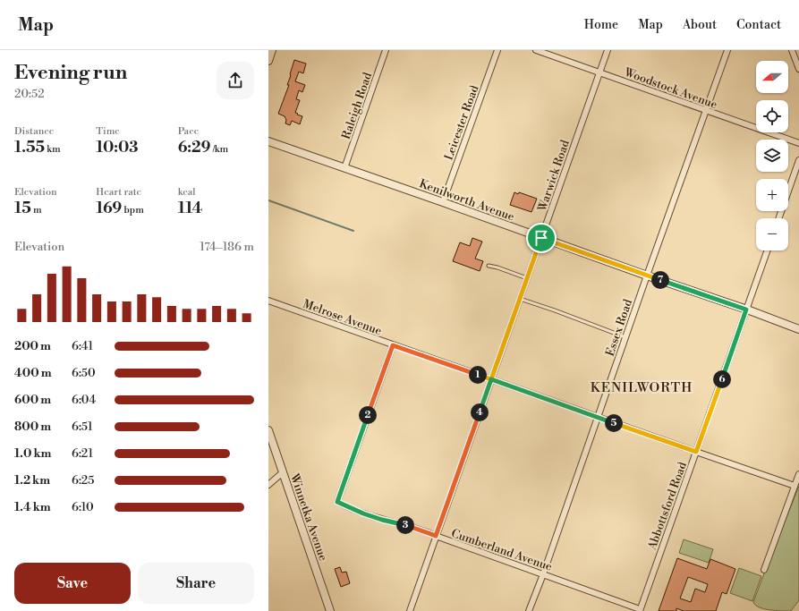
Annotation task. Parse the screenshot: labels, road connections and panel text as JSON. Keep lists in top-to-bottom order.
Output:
{
  "streets": {
    "street": [
      "Woodstock Avenue",
      "Raleigh Road",
      "Leicester Road",
      "Warwick Road",
      "Kenilworth Avenue",
      "Melrose Avenue",
      "Essex Road",
      "Abbottsford Road",
      "Winnetka Avenue",
      "Cumberland Avenue"
    ]
  },
  "crossings": [
    ["Woodstock Avenue", "Warwick Road"],
    ["Woodstock Avenue", "Essex Road"],
    ["Raleigh Road", "Kenilworth Avenue"],
    ["Leicester Road", "Kenilworth Avenue"],
    ["Warwick Road", "Kenilworth Avenue"],
    ["Warwick Road", "Melrose Avenue"],
    ["Warwick Road", "Cumberland Avenue"],
    ["Kenilworth Avenue", "Essex Road"],
    ["Kenilworth Avenue", "Abbottsford Road"],
    ["Melrose Avenue", "Essex Road"],
    ["Melrose Avenue", "Abbottsford Road"],
    ["Melrose Avenue", "Cumberland Avenue"],
    ["Essex Road", "Cumberland Avenue"],
    ["Abbottsford Road", "Cumberland Avenue"]
  ],
  "districts": ["KENILWORTH"],
  "north": "left",
  "page": {
    "header": "Map",
    "nav": [
      "Home",
      "Map",
      "About",
      "Contact"
    ],
    "heading": ["Evening run", "20:52"],
    "map_buttons": ["+", "−"],
    "stats": [
      ["Distance", "1.55 km"],
      ["Time", "10:03"],
      ["Pace", "6:29 /km"],
      ["Elevation", "15 m"],
      ["Heart rate", "169 bpm"],
      ["kcal", "114"]
    ],
    "chart": ["Elevation", "174–186 m"],
    "pins": [
      "7",
      "1",
      "6",
      "4",
      "2",
      "5",
      "3"
    ],
    "list": [
      {
        "name": "200 m",
        "note": "6:41"
      },
      {
        "name": "400 m",
        "note": "6:50"
      },
      {
        "name": "600 m",
        "note": "6:04"
      },
      {
        "name": "800 m",
        "note": "6:51"
      },
      {
        "name": "1.0 km",
        "note": "6:21"
      },
      {
        "name": "1.2 km",
        "note": "6:25"
      },
      {
        "name": "1.4 km",
        "note": "6:10"
      }
    ],
    "buttons": ["Save", "Share"]
  }
}
